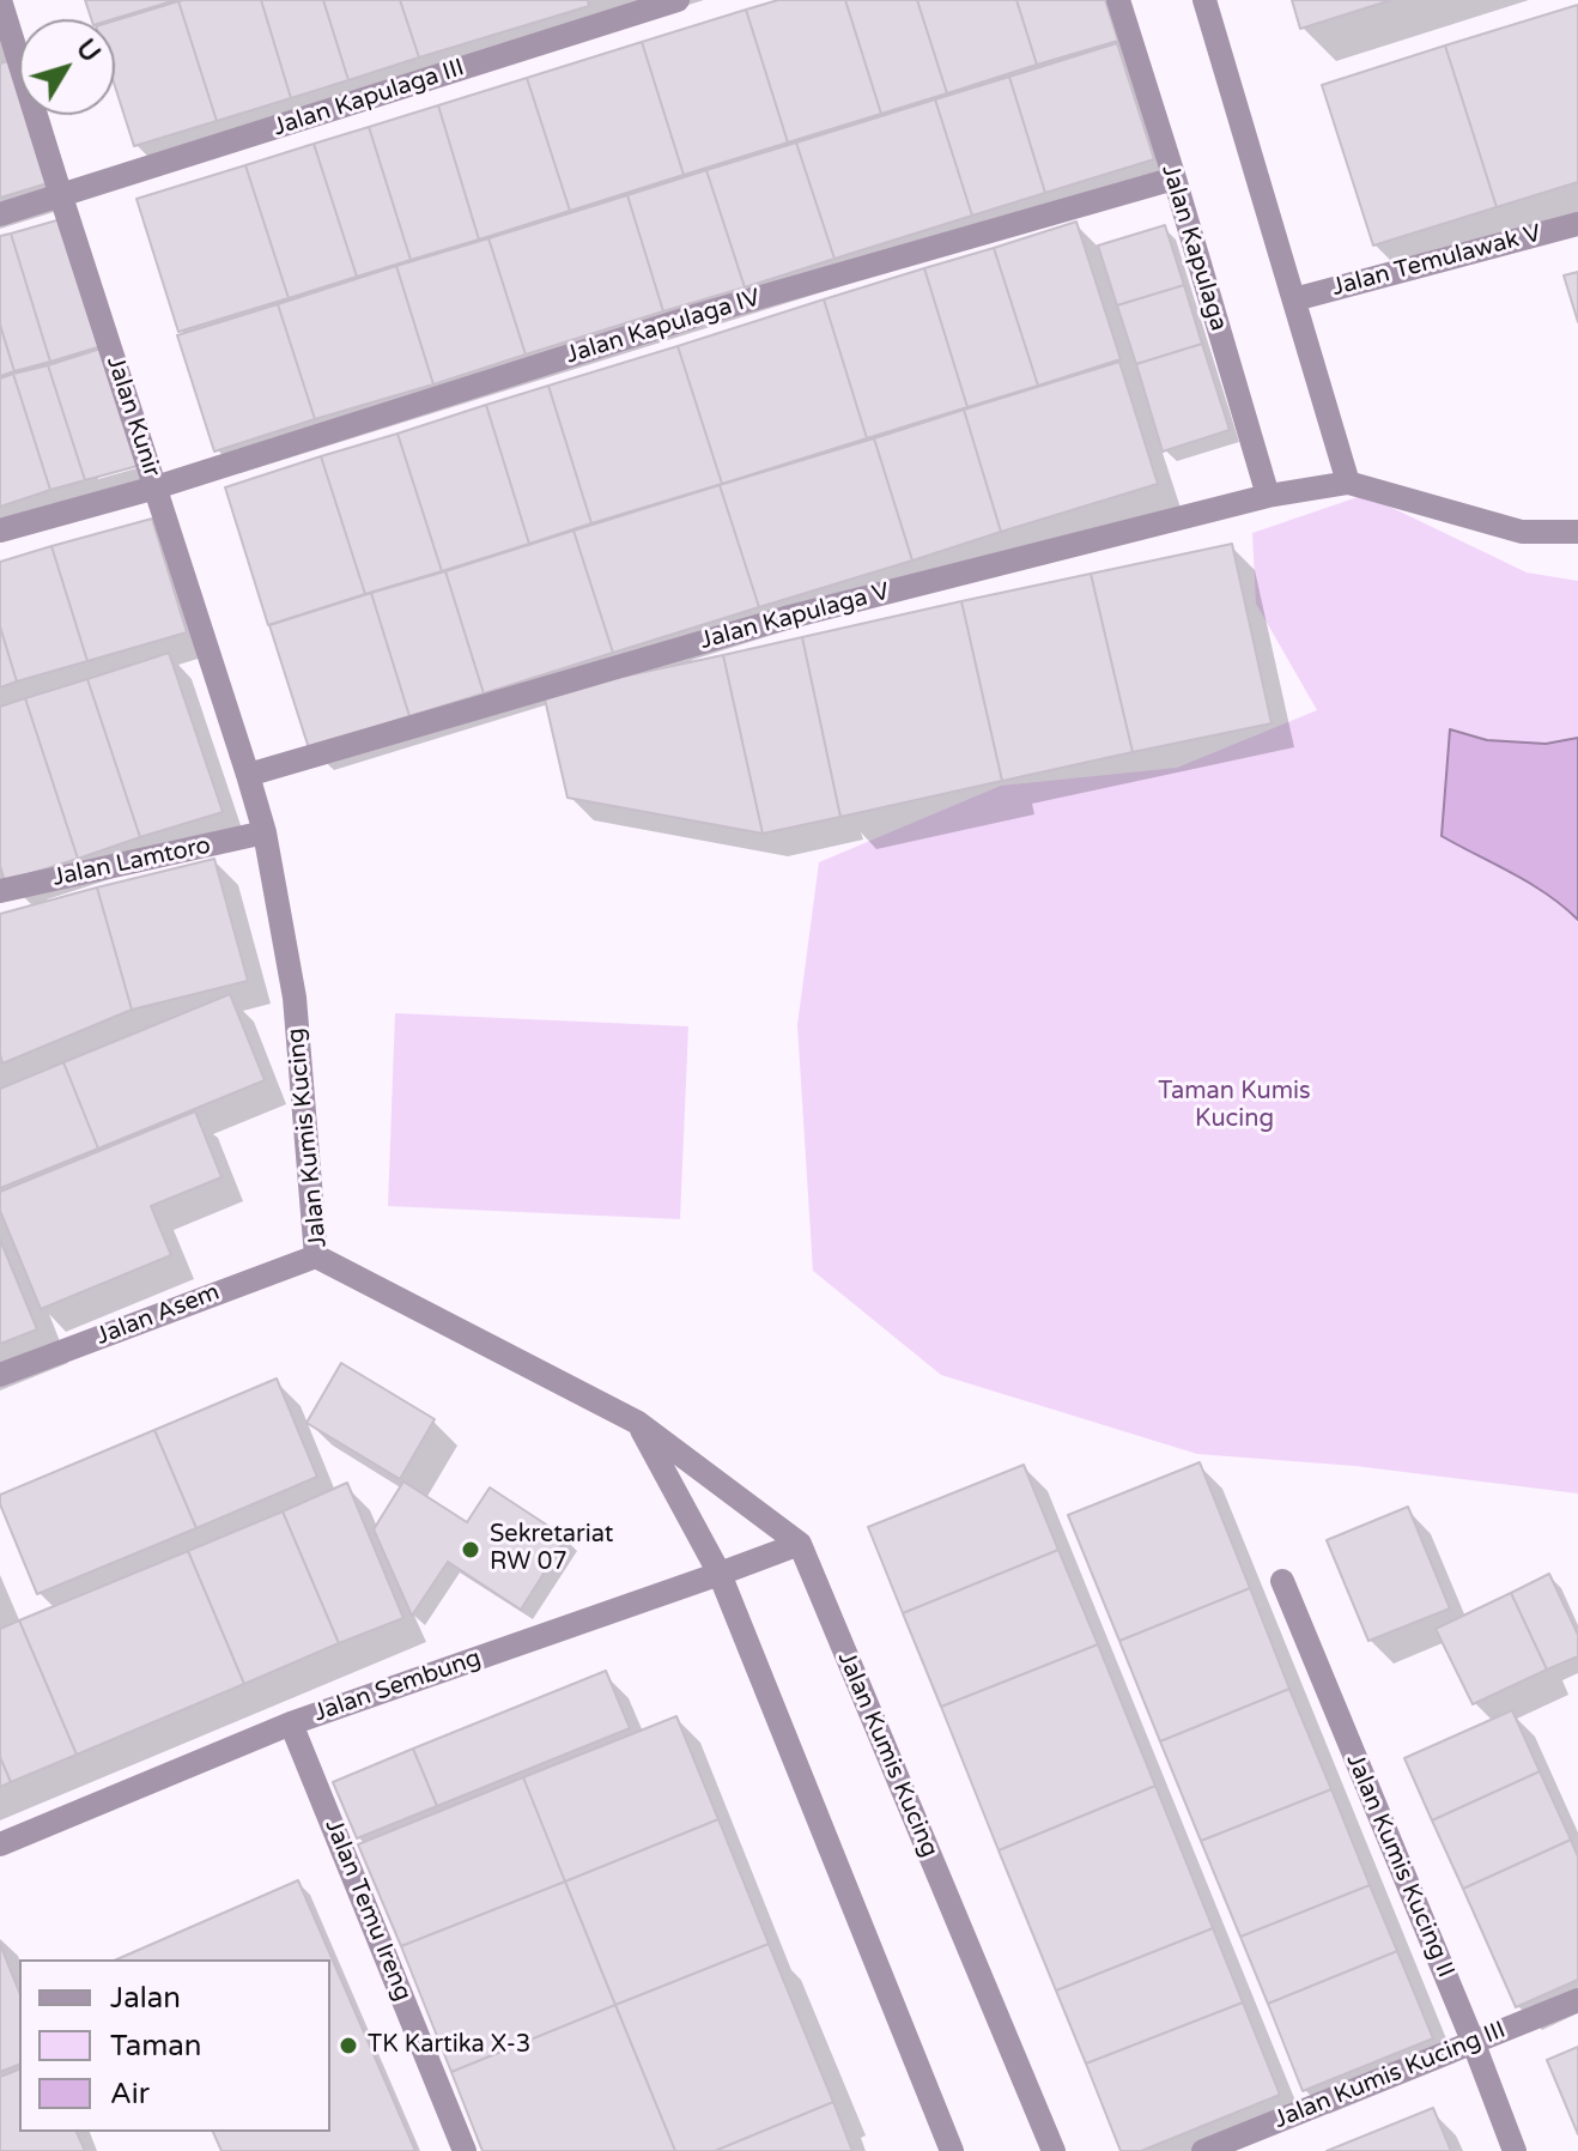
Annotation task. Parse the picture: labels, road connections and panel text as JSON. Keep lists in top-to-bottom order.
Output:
{
  "streets": {
    "street": [
      "Jalan Kapulaga III",
      "Jalan Kapulaga",
      "Jalan Temulawak V",
      "Jalan Kapulaga IV",
      "Jalan Kunir",
      "Jalan Kapulaga V",
      "Jalan Lamtoro",
      "Jalan Kumis Kucing",
      "Jalan Asem",
      "Jalan Sembung",
      "Jalan Kumis Kucing II",
      "Jalan Temu Ireng",
      "Jalan Kumis Kucing III"
    ]
  },
  "crossings": [
    ["Jalan Kapulaga III", "Jalan Kunir"],
    ["Jalan Kapulaga", "Jalan Kapulaga IV"],
    ["Jalan Kapulaga", "Jalan Kapulaga V"],
    ["Jalan Kapulaga IV", "Jalan Kunir"],
    ["Jalan Kunir", "Jalan Kapulaga V"],
    ["Jalan Kunir", "Jalan Lamtoro"],
    ["Jalan Kunir", "Jalan Kumis Kucing"],
    ["Jalan Lamtoro", "Jalan Kumis Kucing"],
    ["Jalan Kumis Kucing", "Jalan Asem"],
    ["Jalan Kumis Kucing", "Jalan Sembung"],
    ["Jalan Sembung", "Jalan Temu Ireng"],
    ["Jalan Kumis Kucing II", "Jalan Kumis Kucing III"]
  ],
  "parks": ["Taman Kumis Kucing"],
  "places": ["Sekretariat RW 07", "TK Kartika X-3"],
  "legend": ["Jalan", "Taman", "Air"],
  "north": "top right"
}
